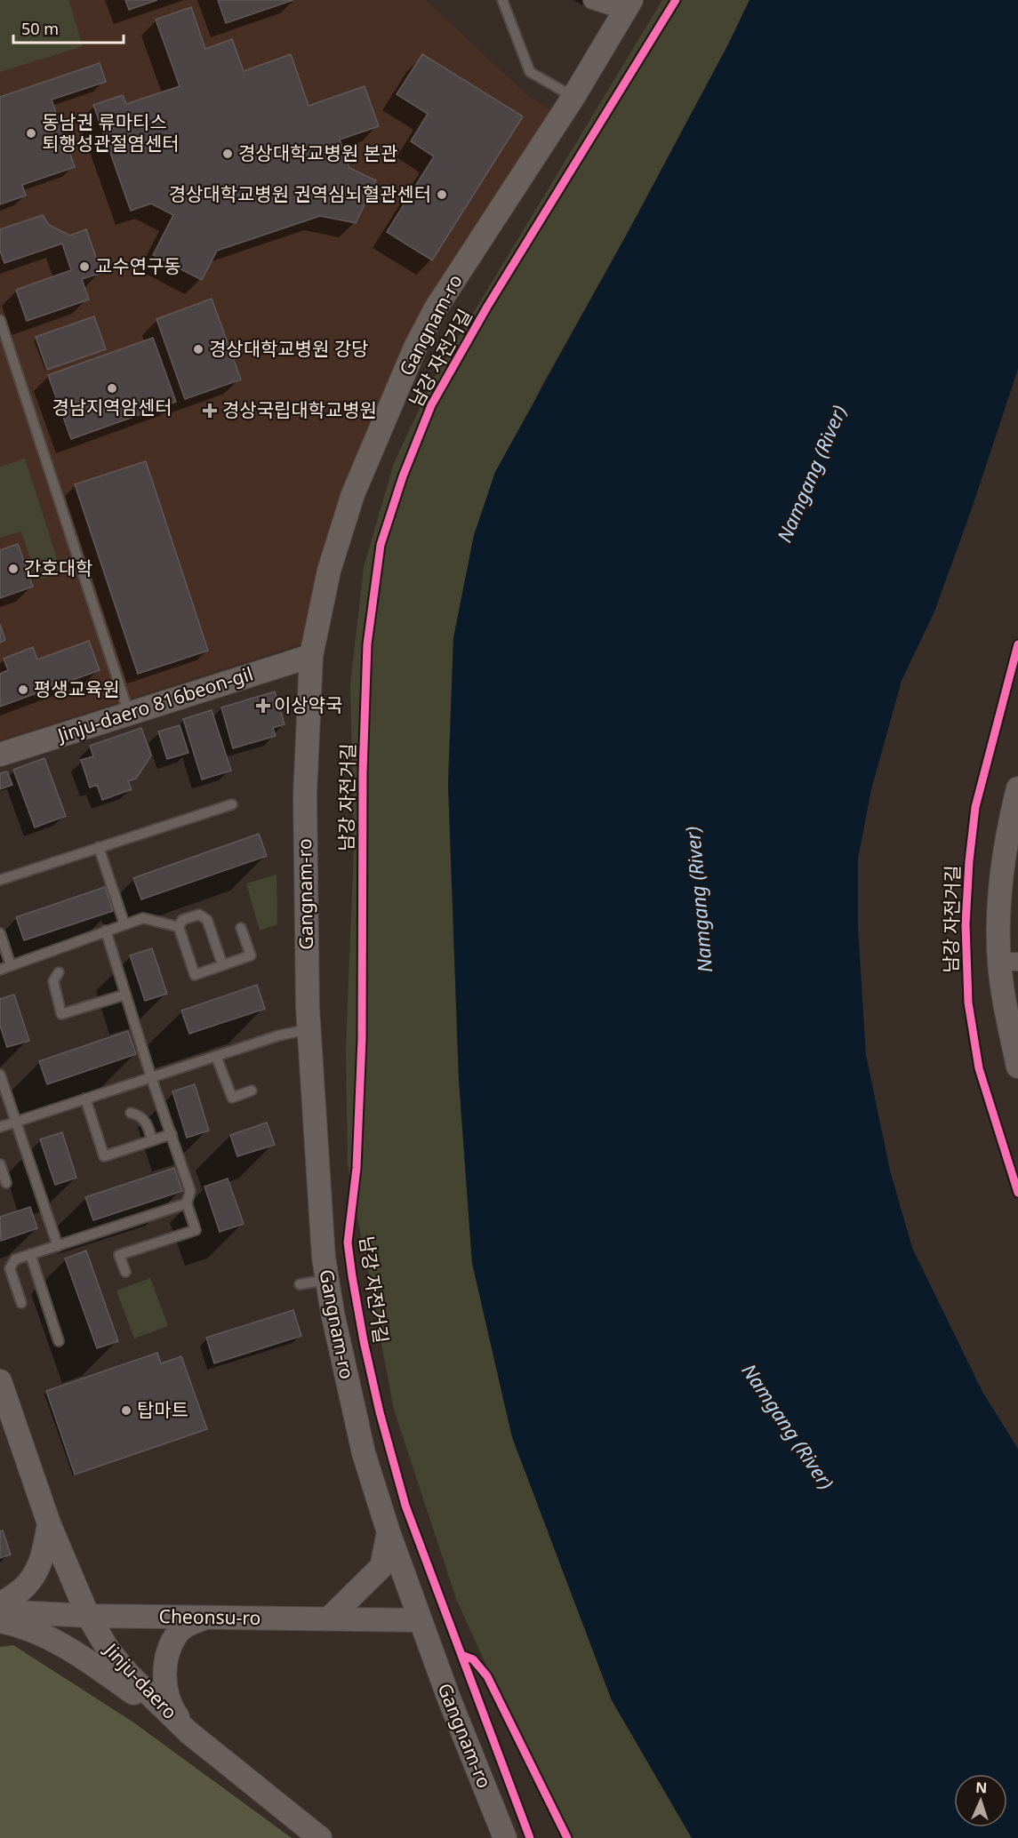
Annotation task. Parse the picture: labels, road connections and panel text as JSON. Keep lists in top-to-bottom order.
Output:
{
  "streets": {
    "street": [
      "Gangnam-ro",
      "Jinju-daero 816beon-gil",
      "Cheonsu-ro",
      "Jinju-daero"
    ],
    "cycle path": ["남강 자전거길"]
  },
  "crossings": [
    ["Gangnam-ro", "Jinju-daero 816beon-gil"],
    ["Gangnam-ro", "Cheonsu-ro"],
    ["Cheonsu-ro", "Jinju-daero"]
  ],
  "water": ["Namgang (River)"],
  "places": {
    "other": [
      "동남권 류마티스 퇴행성관절염센터",
      "경상대학교병원 본관",
      "경상대학교병원 권역심뇌혈관센터",
      "교수연구동",
      "경상대학교병원 강당",
      "경남지역암센터",
      "간호대학",
      "평생교육원",
      "탑마트"
    ],
    "health": ["경상국립대학교병원", "이상약국"]
  },
  "scale_bar": "50 m",
  "north": "top"
}
